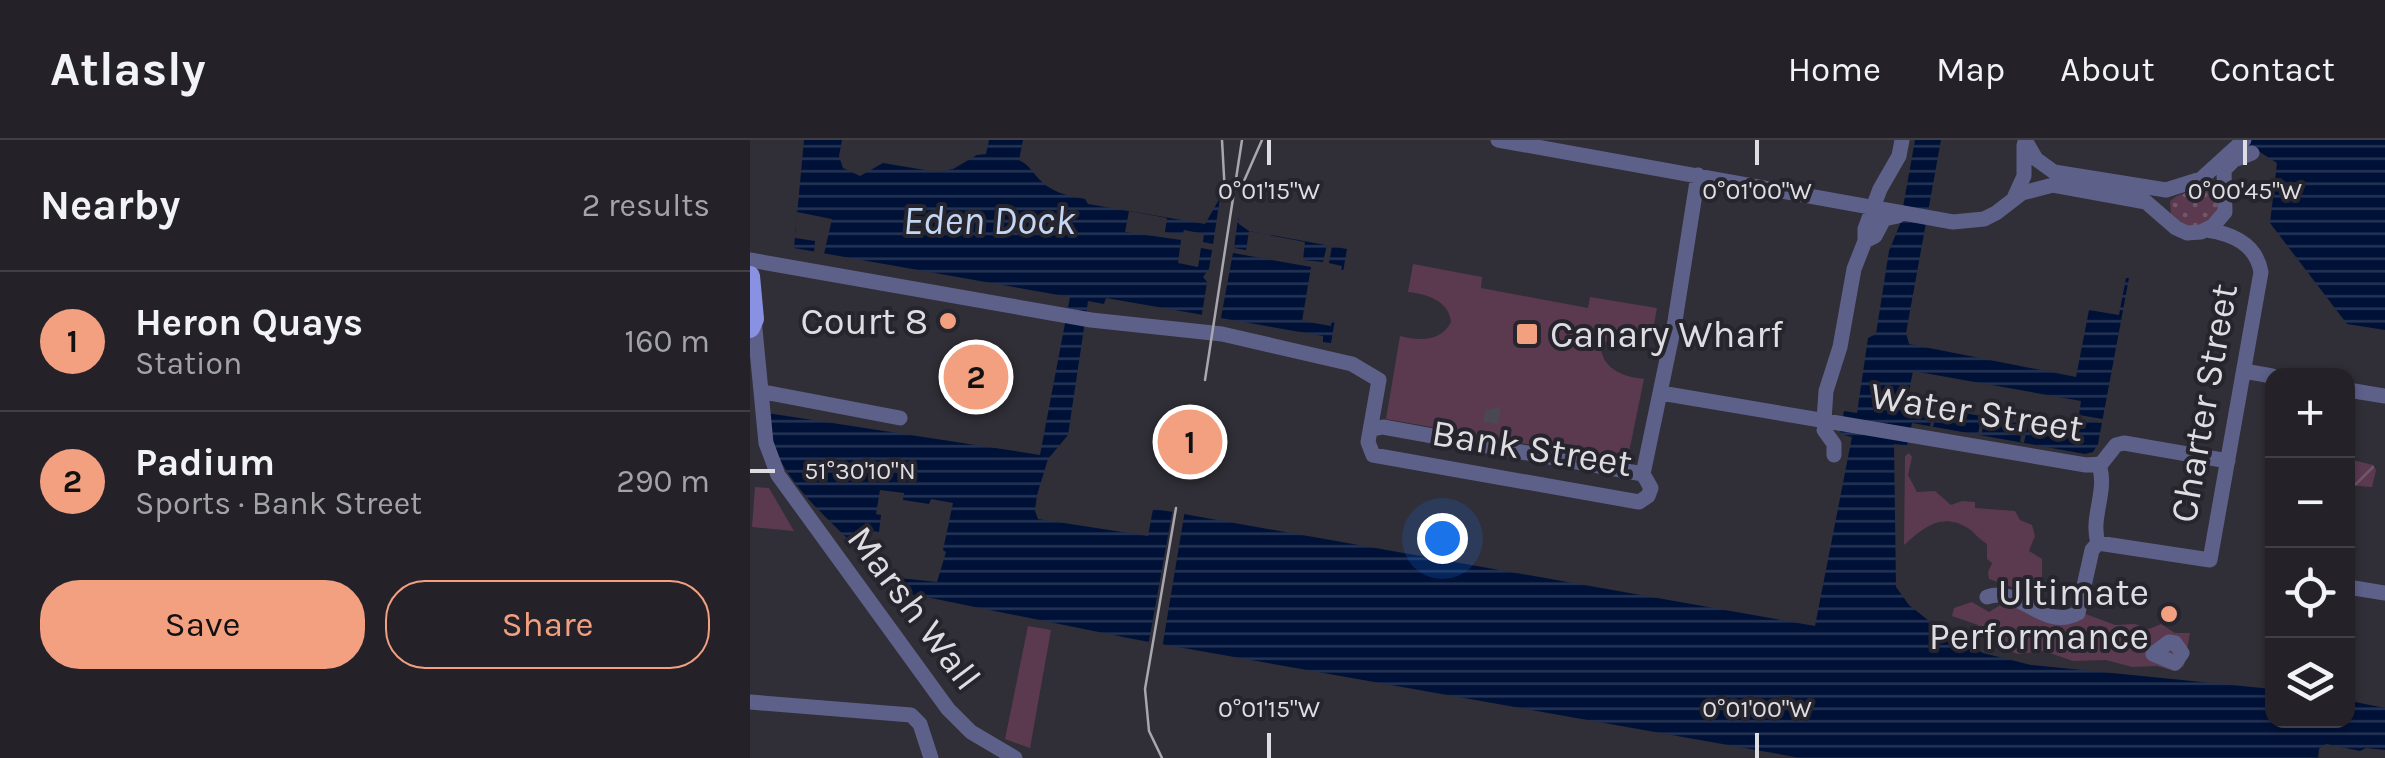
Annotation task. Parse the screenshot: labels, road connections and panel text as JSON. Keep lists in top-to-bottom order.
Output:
{
  "streets": {
    "street": [
      "Charter Street",
      "Water Street",
      "Bank Street",
      "Marsh Wall"
    ]
  },
  "crossings": [
    ["Charter Street", "Water Street"]
  ],
  "water": ["Eden Dock"],
  "places": {
    "other": ["Court 8", "Ultimate Performance"],
    "transit": ["Canary Wharf"]
  },
  "page": {
    "header": "Atlasly",
    "nav": [
      "Home",
      "Map",
      "About",
      "Contact"
    ],
    "heading": ["Nearby", "2 results"],
    "list": [
      {
        "mark": "1",
        "name": "Heron Quays",
        "note": "Station",
        "value": "160 m"
      },
      {
        "mark": "2",
        "name": "Padium",
        "note": "Sports · Bank Street",
        "value": "290 m"
      }
    ],
    "pins": ["2", "1"],
    "map_buttons": ["+", "−"],
    "buttons": ["Save", "Share"]
  },
  "coordinates": [
    "0°01'15\"W",
    "0°01'00\"W",
    "0°00'45\"W",
    "51°30'10\"N"
  ]
}
